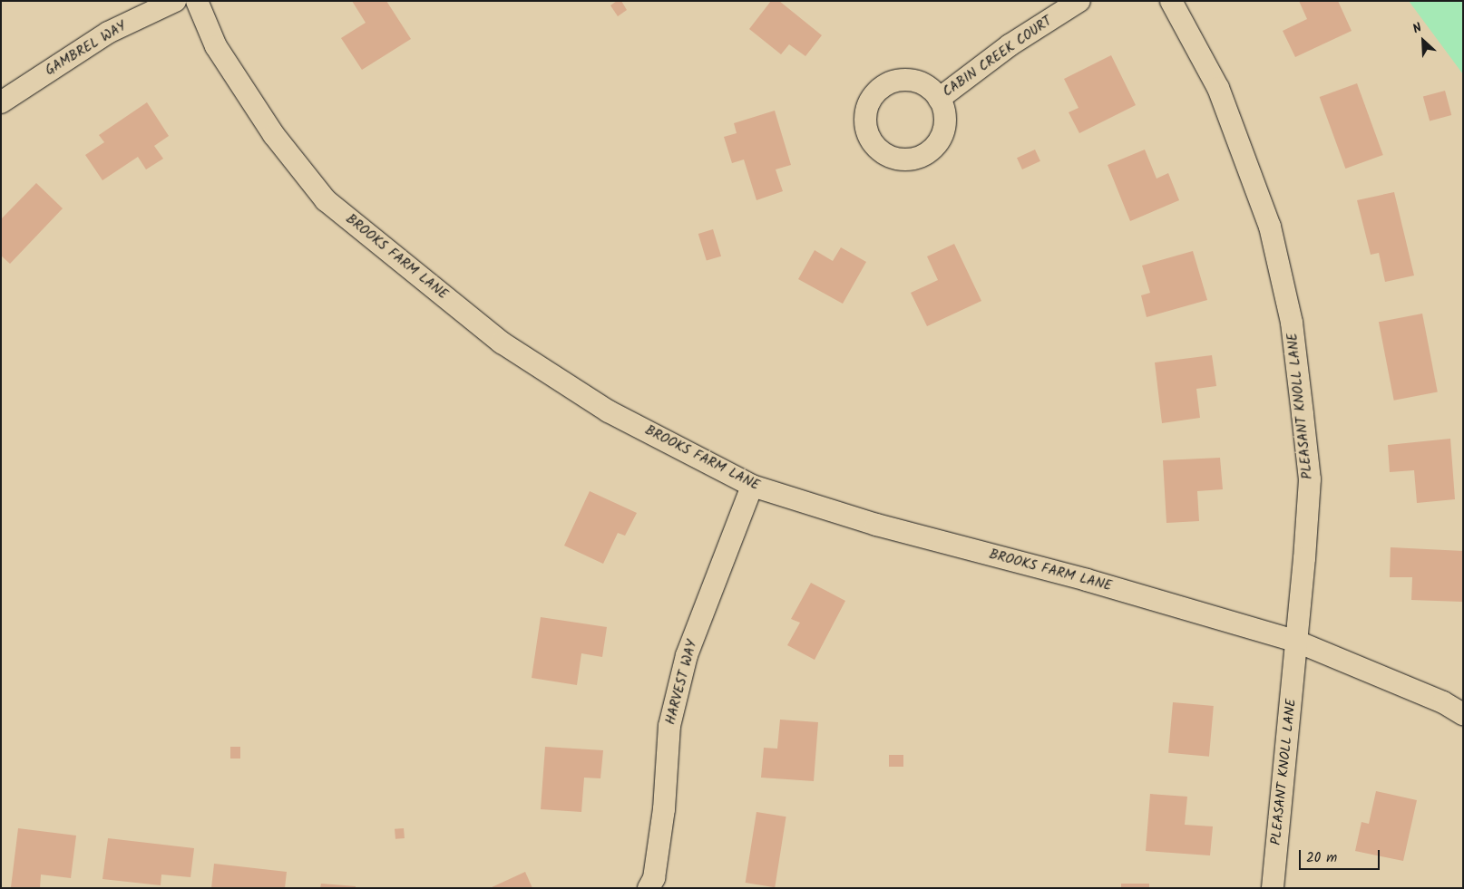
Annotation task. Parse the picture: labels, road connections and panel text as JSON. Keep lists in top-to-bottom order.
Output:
{
  "streets": {
    "street": [
      "GAMBREL WAY",
      "CABIN CREEK COURT",
      "BROOKS FARM LANE",
      "PLEASANT KNOLL LANE",
      "HARVEST WAY"
    ]
  },
  "crossings": [
    ["BROOKS FARM LANE", "PLEASANT KNOLL LANE"],
    ["BROOKS FARM LANE", "HARVEST WAY"]
  ],
  "scale_bar": "20 m",
  "north": "top left"
}
